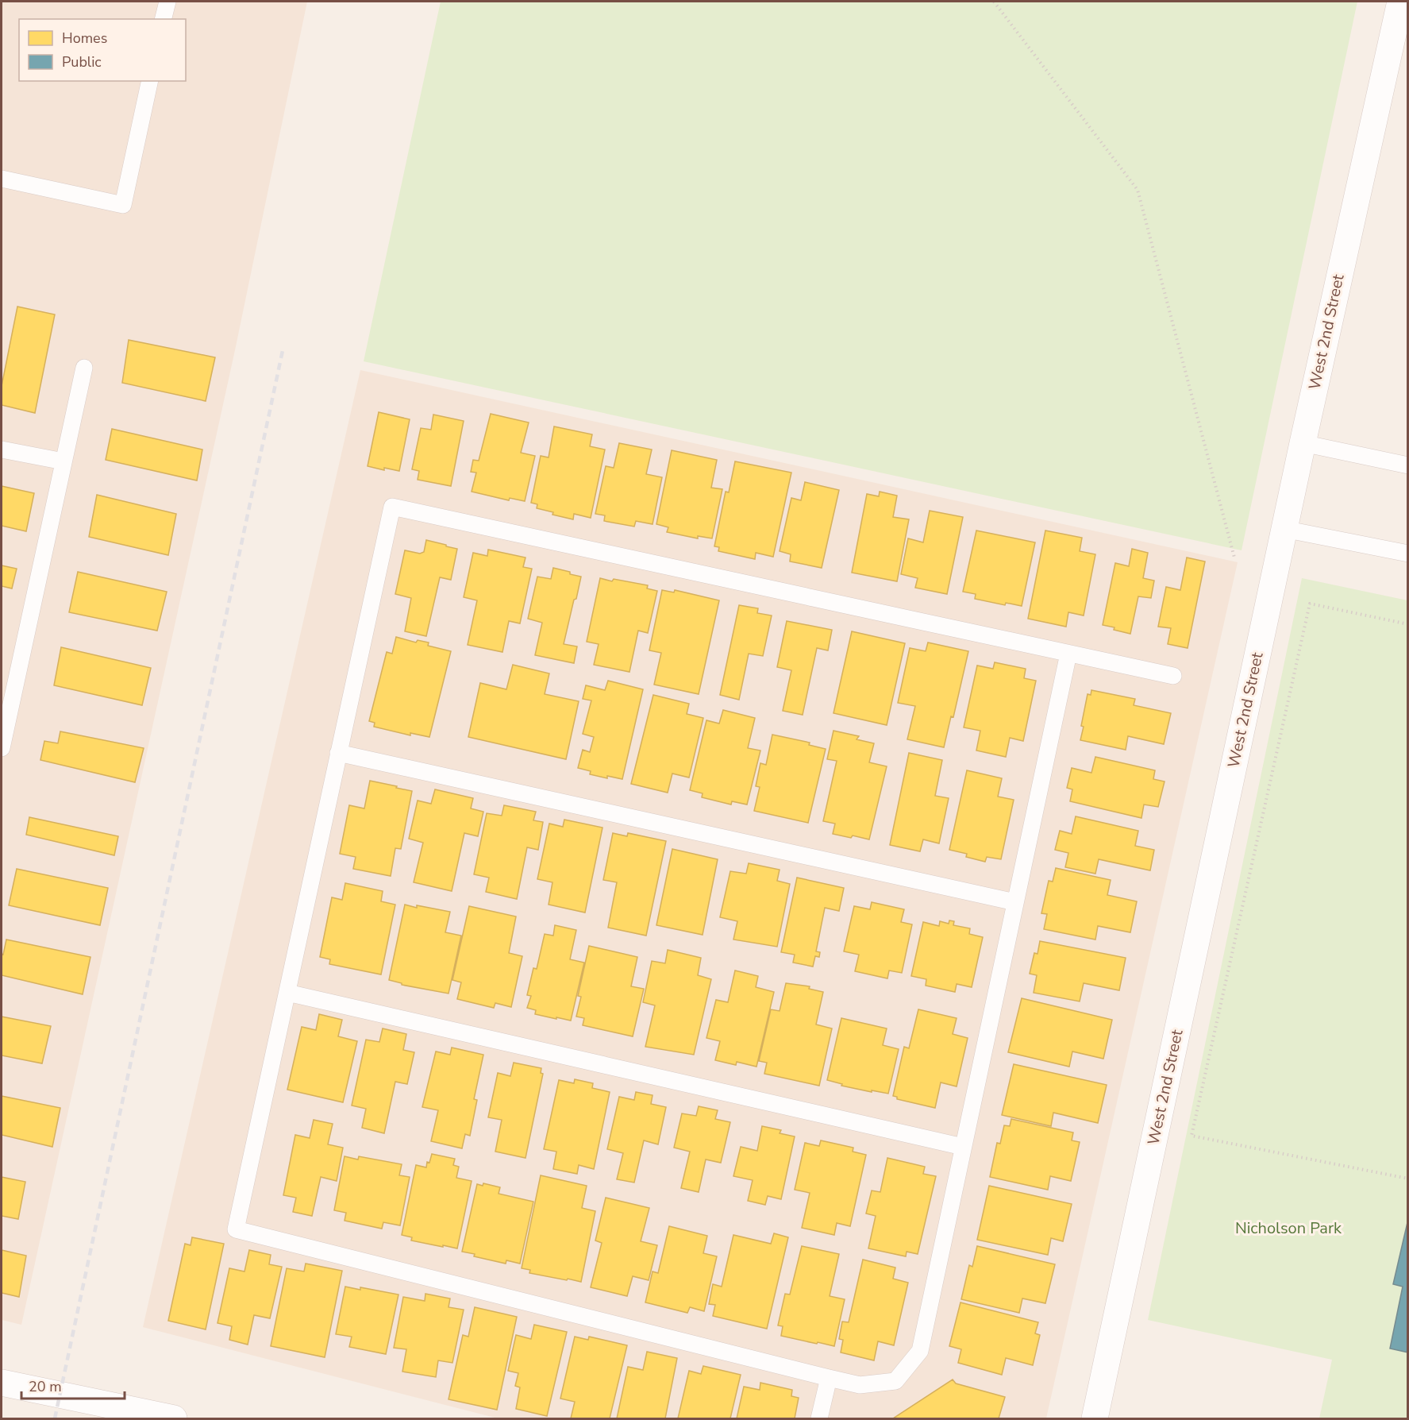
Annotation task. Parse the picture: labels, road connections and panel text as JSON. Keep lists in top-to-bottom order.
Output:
{
  "streets": {
    "street": ["West 2nd Street"]
  },
  "parks": ["Nicholson Park"],
  "legend": ["Homes", "Public"],
  "scale_bar": "20 m"
}
